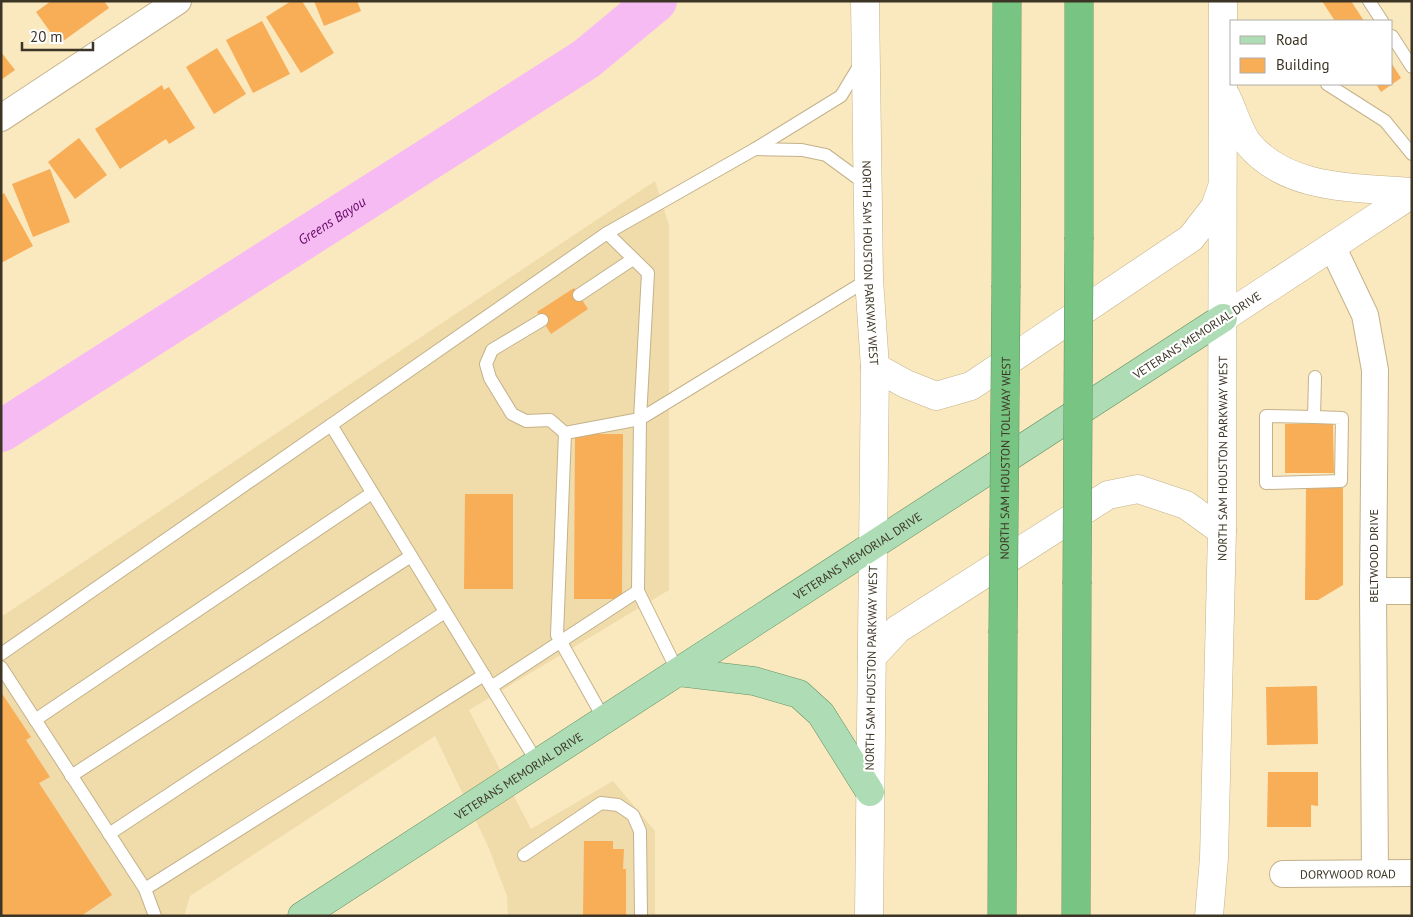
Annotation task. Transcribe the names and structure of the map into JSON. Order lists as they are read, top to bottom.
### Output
{
  "streets": {
    "highway": ["NORTH SAM HOUSTON TOLLWAY WEST"],
    "main road": ["NORTH SAM HOUSTON PARKWAY WEST", "VETERANS MEMORIAL DRIVE"],
    "street": ["BELTWOOD DRIVE", "DORYWOOD ROAD"]
  },
  "crossings": [
    ["NORTH SAM HOUSTON PARKWAY WEST", "VETERANS MEMORIAL DRIVE"],
    ["VETERANS MEMORIAL DRIVE", "BELTWOOD DRIVE"],
    ["BELTWOOD DRIVE", "DORYWOOD ROAD"]
  ],
  "water": ["Greens Bayou"],
  "legend": ["Road", "Building"],
  "scale_bar": "20 m"
}
